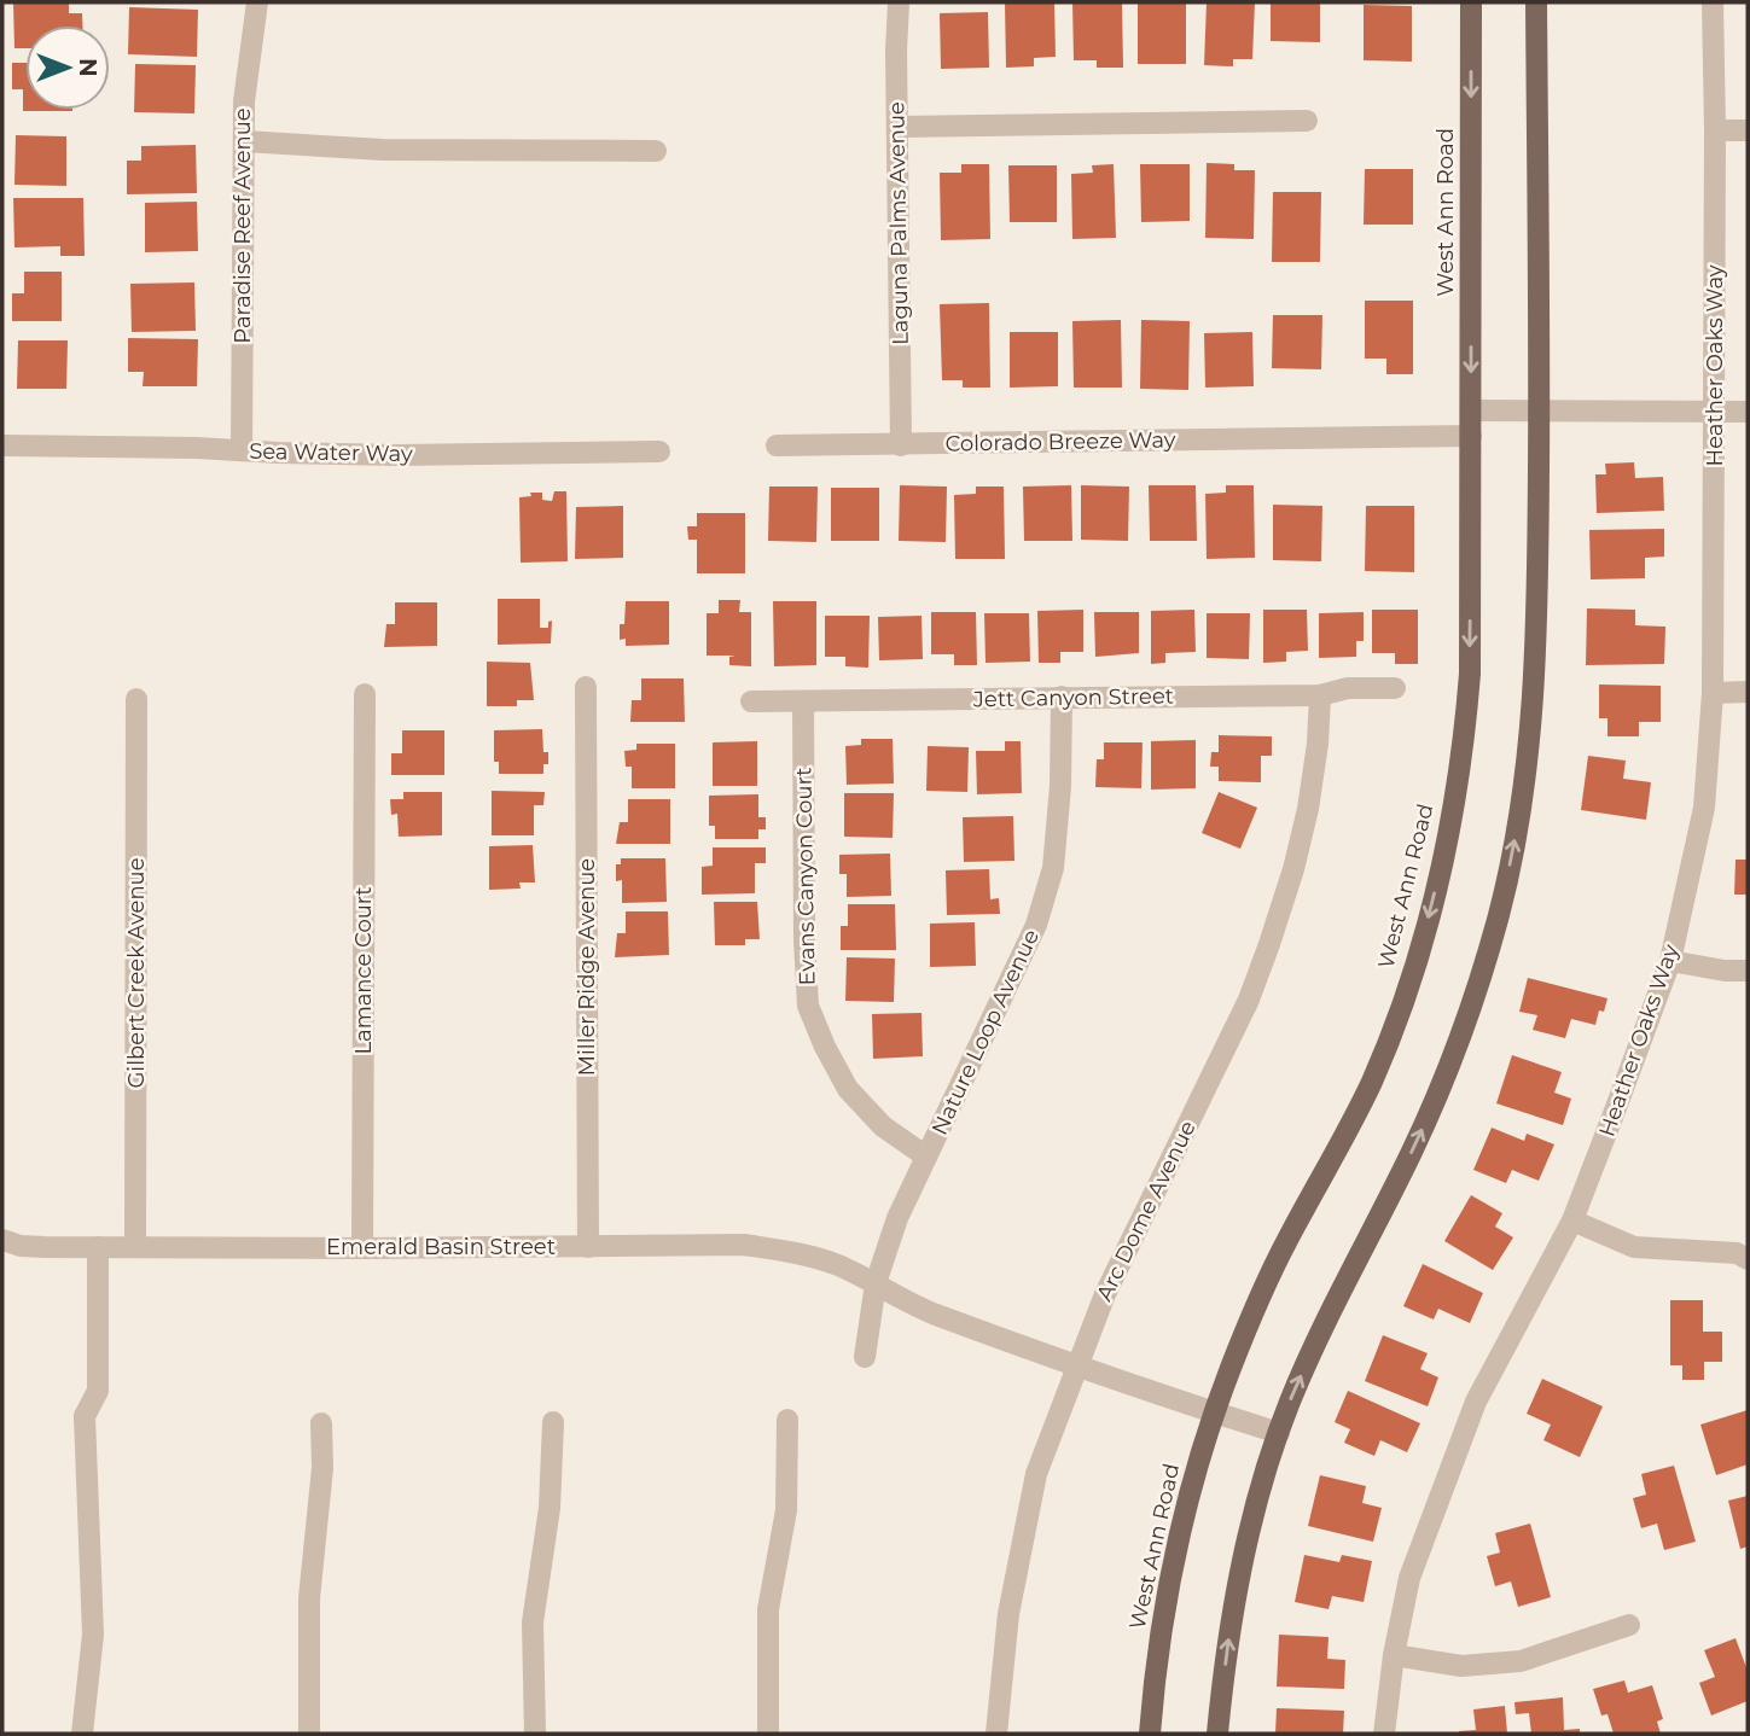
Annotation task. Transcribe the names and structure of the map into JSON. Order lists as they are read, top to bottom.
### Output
{
  "streets": {
    "main road": ["West Ann Road"],
    "street": [
      "Laguna Palms Avenue",
      "Paradise Reef Avenue",
      "Heather Oaks Way",
      "Colorado Breeze Way",
      "Sea Water Way",
      "Jett Canyon Street",
      "Evans Canyon Court",
      "Miller Ridge Avenue",
      "Lamance Court",
      "Gilbert Creek Avenue",
      "Nature Loop Avenue",
      "Arc Dome Avenue",
      "Emerald Basin Street"
    ]
  },
  "crossings": [
    ["West Ann Road", "Colorado Breeze Way"],
    ["West Ann Road", "Emerald Basin Street"],
    ["Laguna Palms Avenue", "Colorado Breeze Way"],
    ["Paradise Reef Avenue", "Sea Water Way"],
    ["Jett Canyon Street", "Evans Canyon Court"],
    ["Jett Canyon Street", "Nature Loop Avenue"],
    ["Jett Canyon Street", "Arc Dome Avenue"],
    ["Evans Canyon Court", "Nature Loop Avenue"],
    ["Miller Ridge Avenue", "Emerald Basin Street"],
    ["Lamance Court", "Emerald Basin Street"],
    ["Gilbert Creek Avenue", "Emerald Basin Street"],
    ["Nature Loop Avenue", "Emerald Basin Street"],
    ["Arc Dome Avenue", "Emerald Basin Street"]
  ],
  "north": "right"
}
